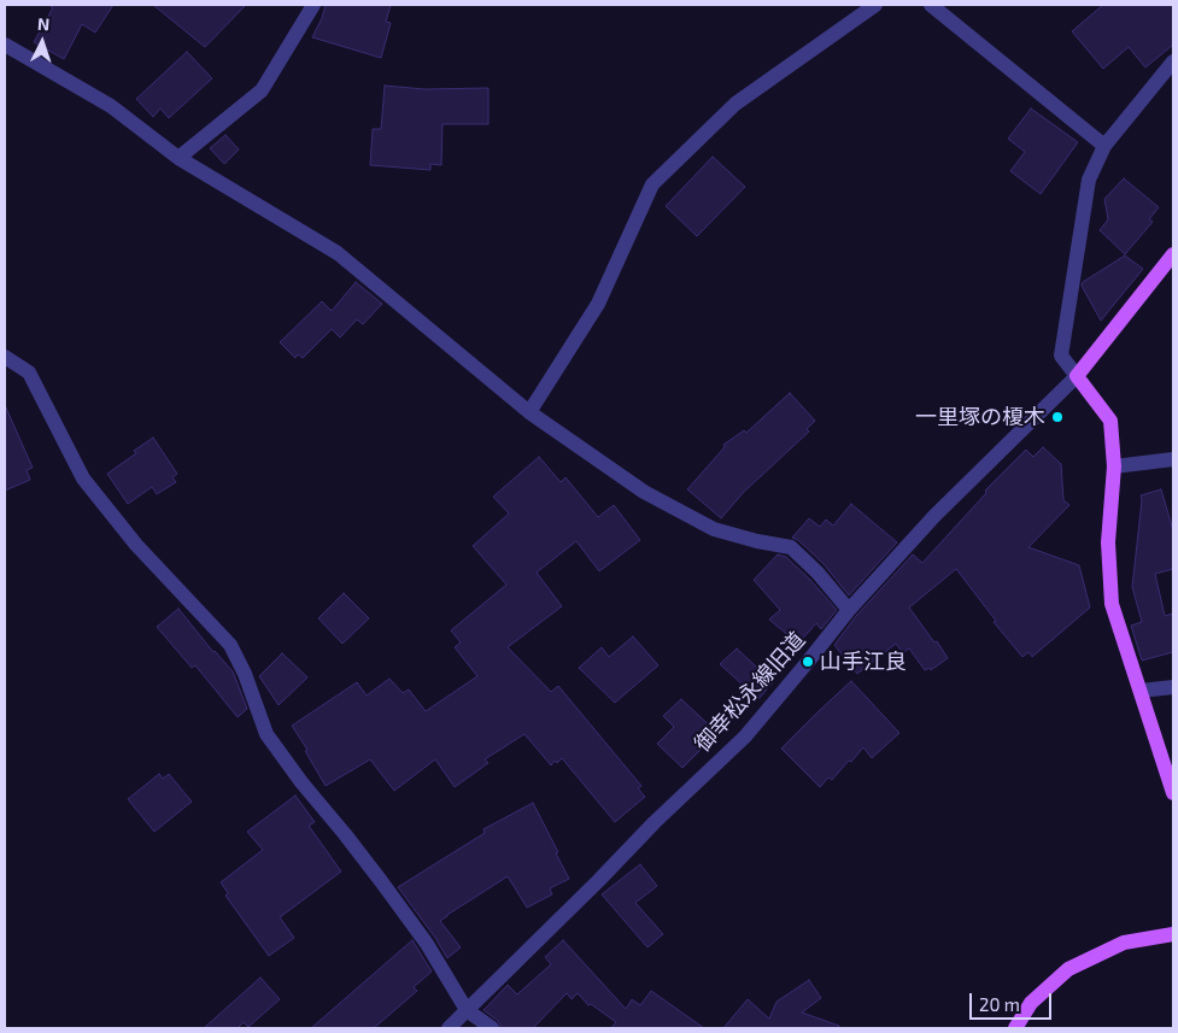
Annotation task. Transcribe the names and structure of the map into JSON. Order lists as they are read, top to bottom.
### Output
{
  "streets": {
    "street": ["御幸松永線旧道"]
  },
  "places": ["一里塚の榎木", "山手江良"],
  "scale_bar": "20 m",
  "north": "top"
}
